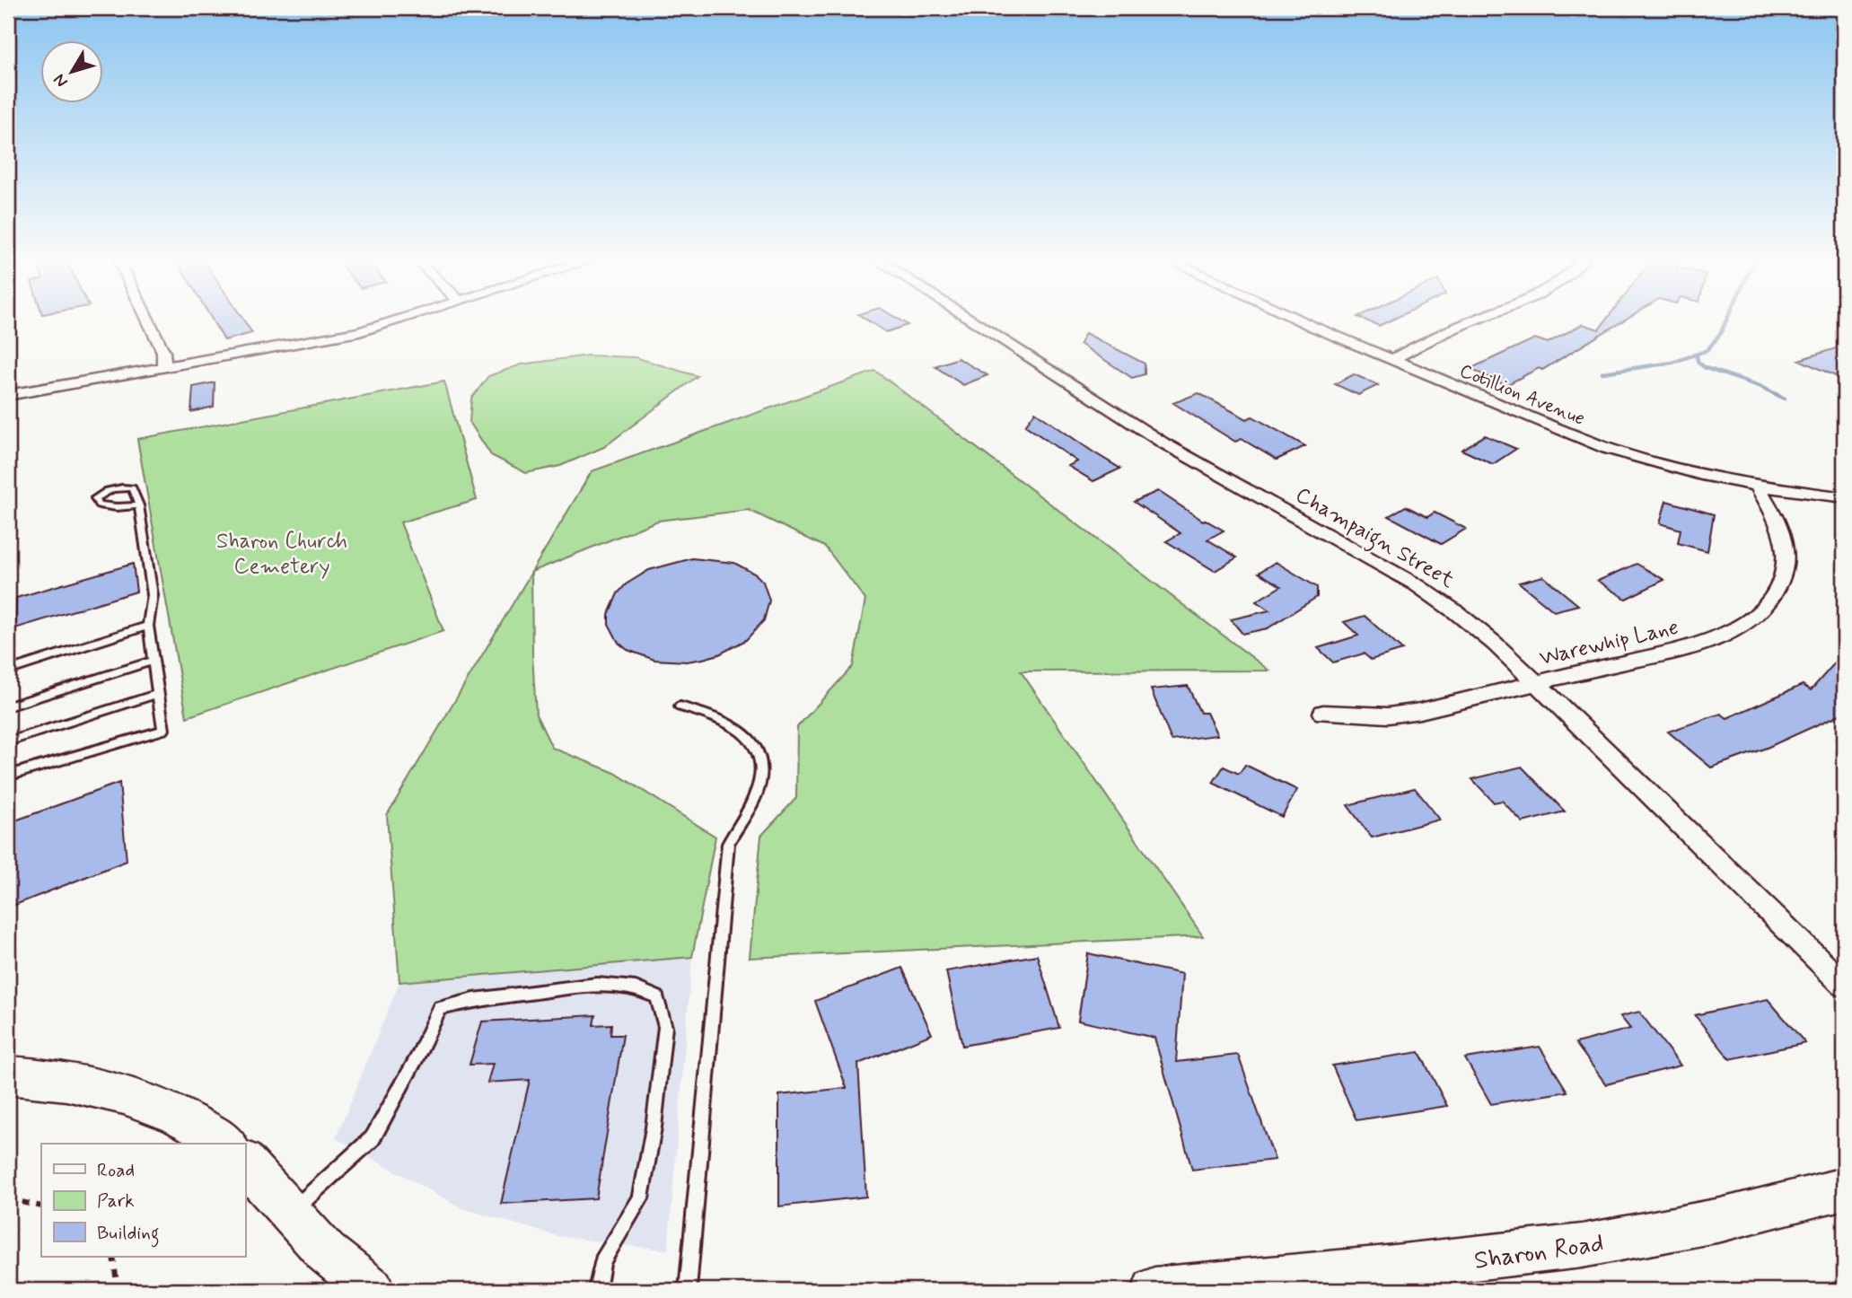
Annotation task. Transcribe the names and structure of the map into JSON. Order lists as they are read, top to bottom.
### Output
{
  "streets": {
    "main road": ["Sharon Road"],
    "street": ["Cotillion Avenue", "Champaign Street", "Warewhip Lane"]
  },
  "crossings": [
    ["Cotillion Avenue", "Warewhip Lane"],
    ["Champaign Street", "Warewhip Lane"]
  ],
  "parks": ["Sharon Church Cemetery"],
  "legend": ["Road", "Park", "Building"],
  "north": "bottom left"
}
